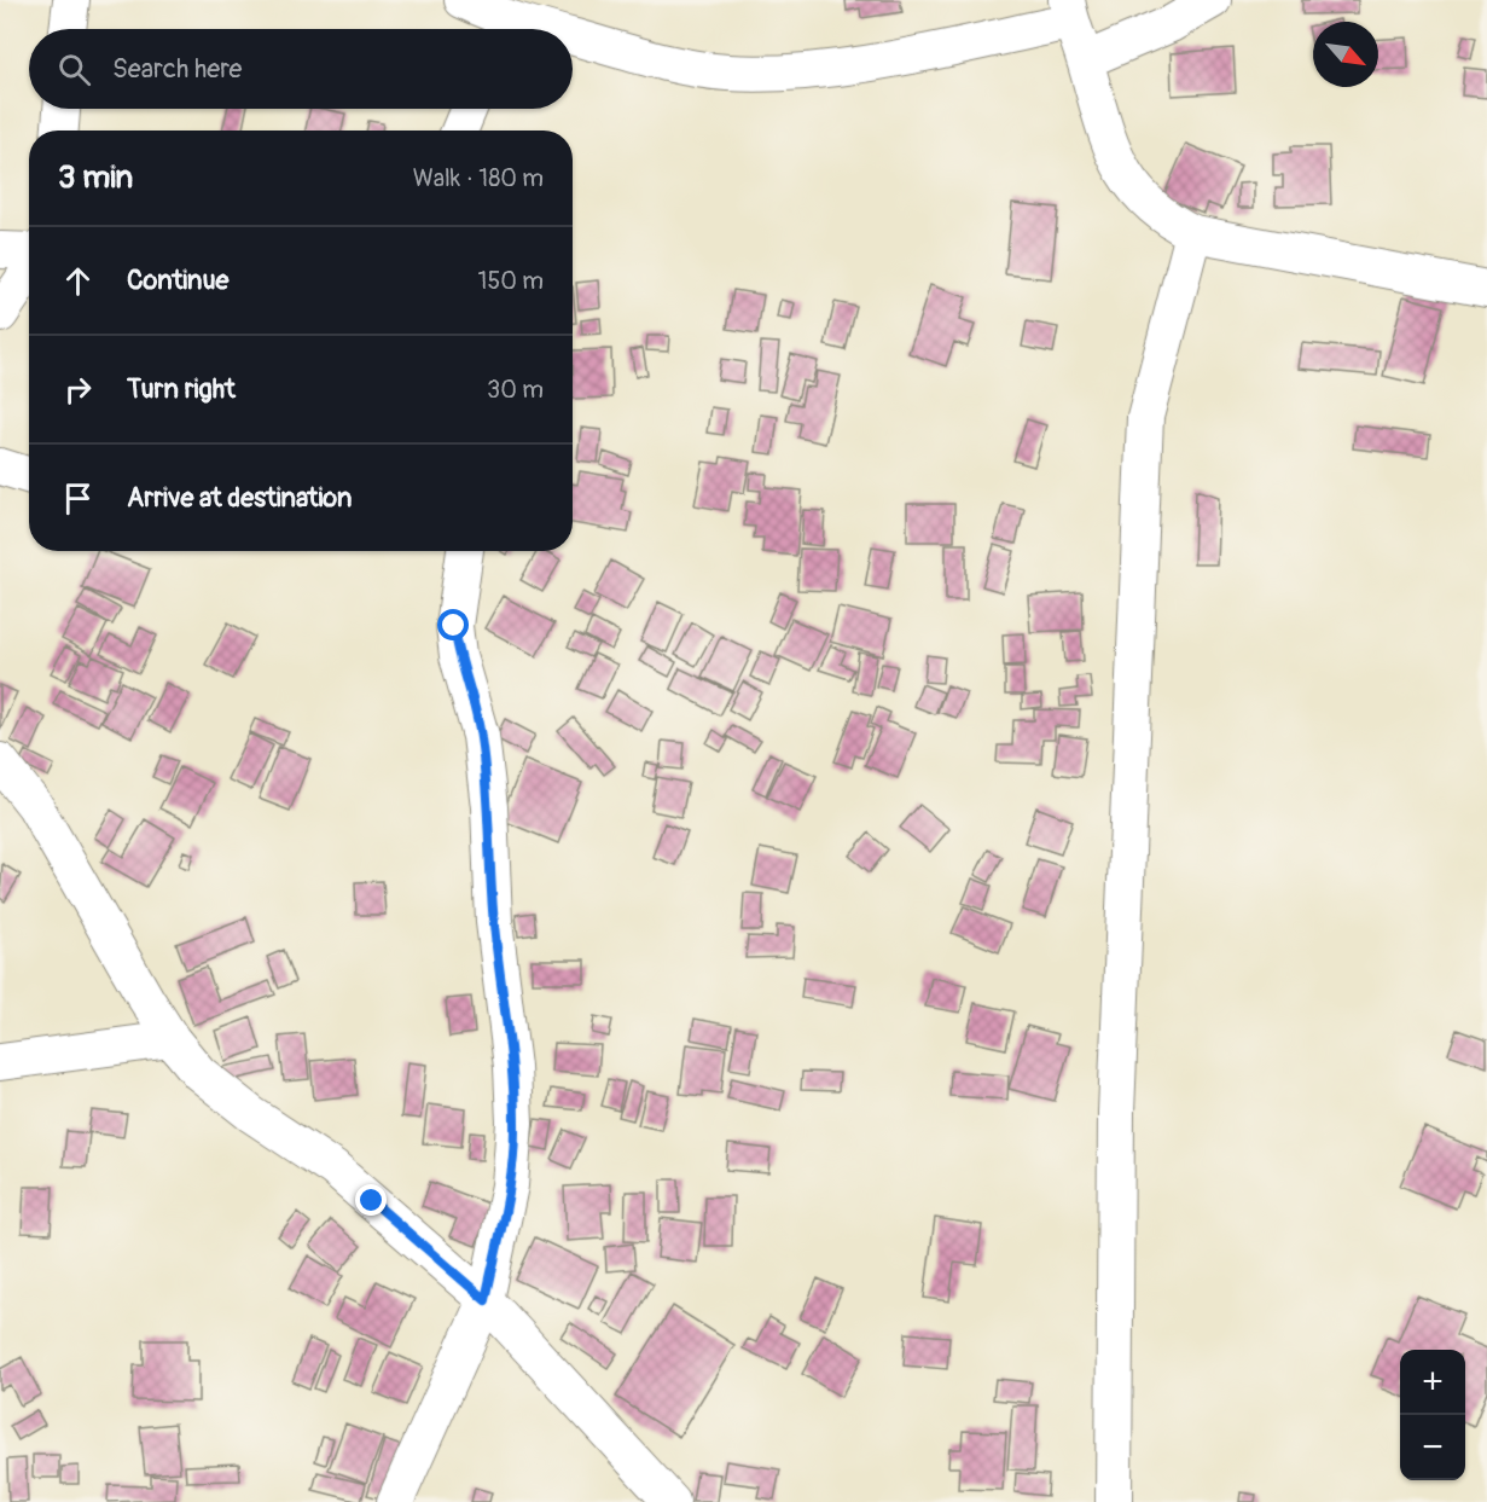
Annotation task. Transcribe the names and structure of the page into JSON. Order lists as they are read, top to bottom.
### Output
{
  "north": "bottom right",
  "page": {
    "search": "Search here",
    "heading": ["3 min", "Walk · 180 m"],
    "list": [
      ["Continue", "150 m"],
      ["Turn right", "30 m"],
      "Arrive at destination"
    ],
    "map_buttons": ["+", "−"]
  }
}
